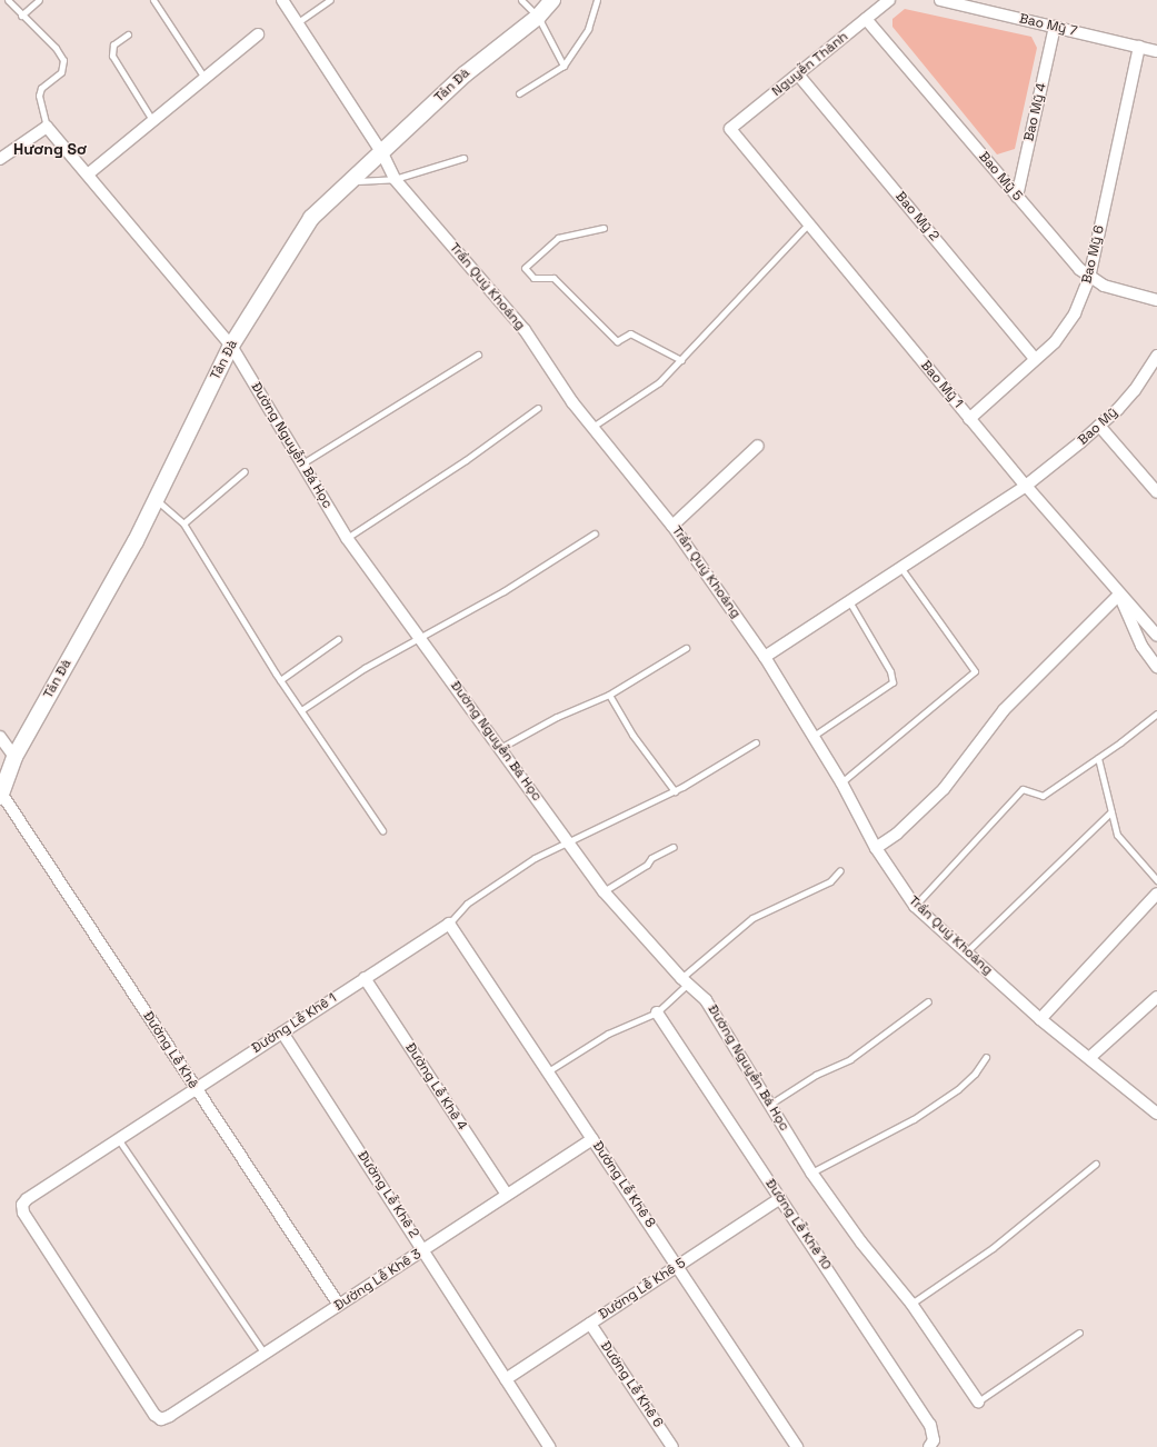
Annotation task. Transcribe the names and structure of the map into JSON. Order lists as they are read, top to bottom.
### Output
{
  "streets": {
    "main road": ["Tản Đà"],
    "street": [
      "Bao Mỹ 7",
      "Nguyễn Thành",
      "Bao Mỹ 4",
      "Bao Mỹ 5",
      "Bao Mỹ 2",
      "Bao Mỹ 6",
      "Trần Quý Khoáng",
      "Bao Mỹ 1",
      "Bao Mỹ",
      "Đường Nguyễn Bá Học",
      "Đường Lễ Khê 1",
      "Đường Lễ Khê",
      "Đường Lễ Khê 4",
      "Đường Lễ Khê 8",
      "Đường Lễ Khê 2",
      "Đường Lễ Khê 10",
      "Đường Lễ Khê 3",
      "Đường Lễ Khê 5",
      "Đường Lễ Khê 6"
    ]
  },
  "crossings": [
    ["Bao Mỹ 7", "Bao Mỹ 4"],
    ["Bao Mỹ 7", "Bao Mỹ 6"],
    ["Nguyễn Thành", "Bao Mỹ 5"],
    ["Nguyễn Thành", "Bao Mỹ 2"],
    ["Nguyễn Thành", "Bao Mỹ 1"],
    ["Tản Đà", "Trần Quý Khoáng"],
    ["Tản Đà", "Đường Nguyễn Bá Học"],
    ["Tản Đà", "Đường Lễ Khê"],
    ["Bao Mỹ 4", "Bao Mỹ 5"],
    ["Bao Mỹ 5", "Bao Mỹ 6"],
    ["Bao Mỹ 2", "Bao Mỹ 6"],
    ["Bao Mỹ 6", "Bao Mỹ 1"],
    ["Trần Quý Khoáng", "Bao Mỹ"],
    ["Bao Mỹ 1", "Bao Mỹ"],
    ["Đường Nguyễn Bá Học", "Đường Lễ Khê 1"],
    ["Đường Lễ Khê 1", "Đường Lễ Khê"],
    ["Đường Lễ Khê 1", "Đường Lễ Khê 4"],
    ["Đường Lễ Khê 1", "Đường Lễ Khê 8"],
    ["Đường Lễ Khê 1", "Đường Lễ Khê 2"],
    ["Đường Lễ Khê 1", "Đường Lễ Khê 3"],
    ["Đường Lễ Khê", "Đường Lễ Khê 3"],
    ["Đường Lễ Khê 4", "Đường Lễ Khê 3"],
    ["Đường Lễ Khê 8", "Đường Lễ Khê 3"],
    ["Đường Lễ Khê 8", "Đường Lễ Khê 5"],
    ["Đường Lễ Khê 2", "Đường Lễ Khê 3"],
    ["Đường Lễ Khê 2", "Đường Lễ Khê 5"],
    ["Đường Lễ Khê 10", "Đường Lễ Khê 5"],
    ["Đường Lễ Khê 5", "Đường Lễ Khê 6"]
  ],
  "districts": ["Hương Sơ"]
}
